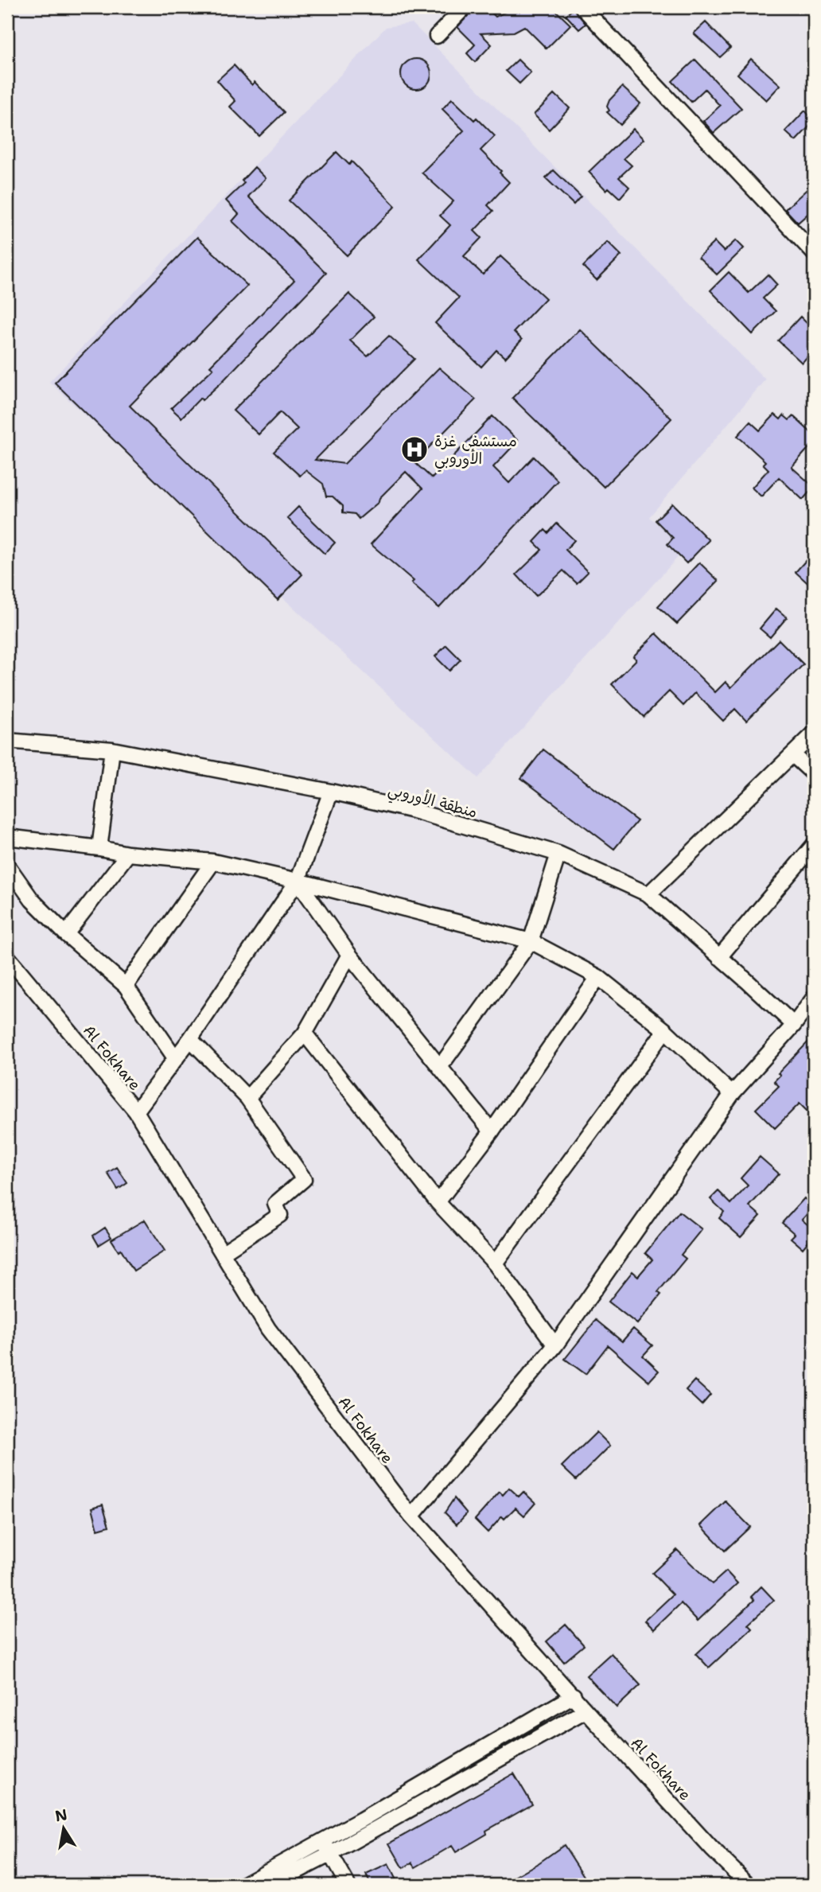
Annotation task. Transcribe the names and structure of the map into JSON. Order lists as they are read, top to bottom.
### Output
{
  "streets": {
    "street": ["منطقة الأوروبي", "Al Fokhare"]
  },
  "places": {
    "hospital": ["مستشفى غزة الأوروبي"]
  },
  "north": "top"
}
